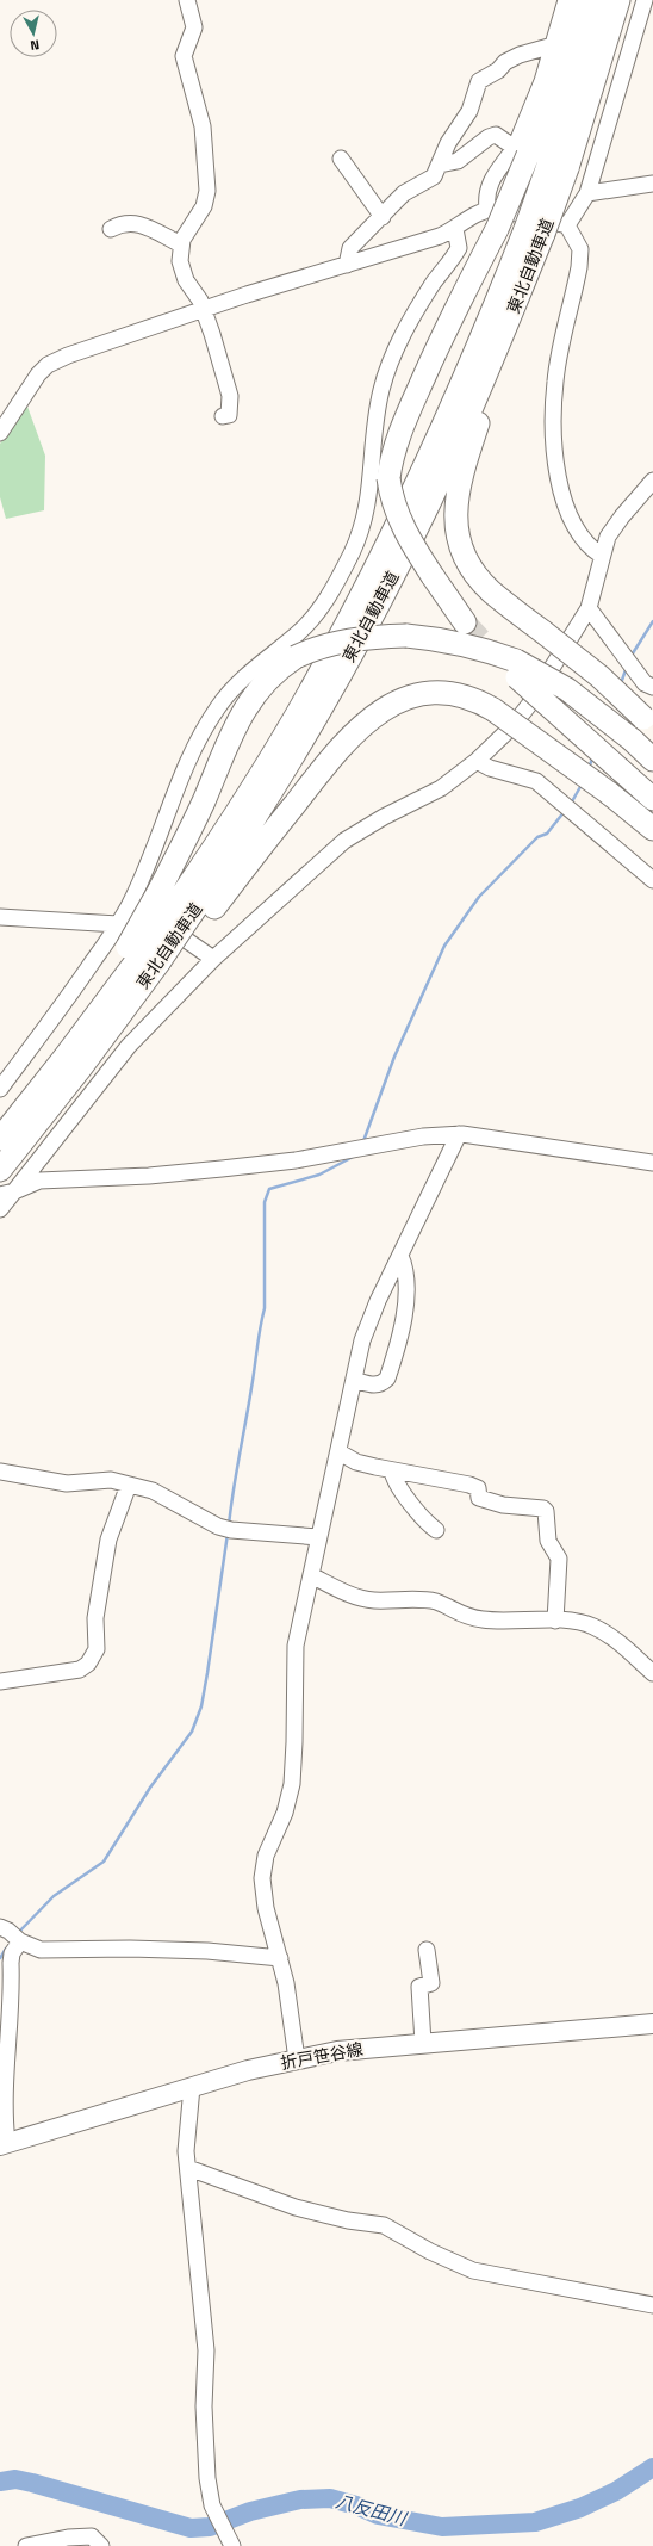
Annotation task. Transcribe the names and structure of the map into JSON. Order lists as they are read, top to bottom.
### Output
{
  "streets": {
    "highway": ["東北自動車道"],
    "main road": ["折戸笹谷線"]
  },
  "water": ["八反田川"],
  "north": "bottom"
}
